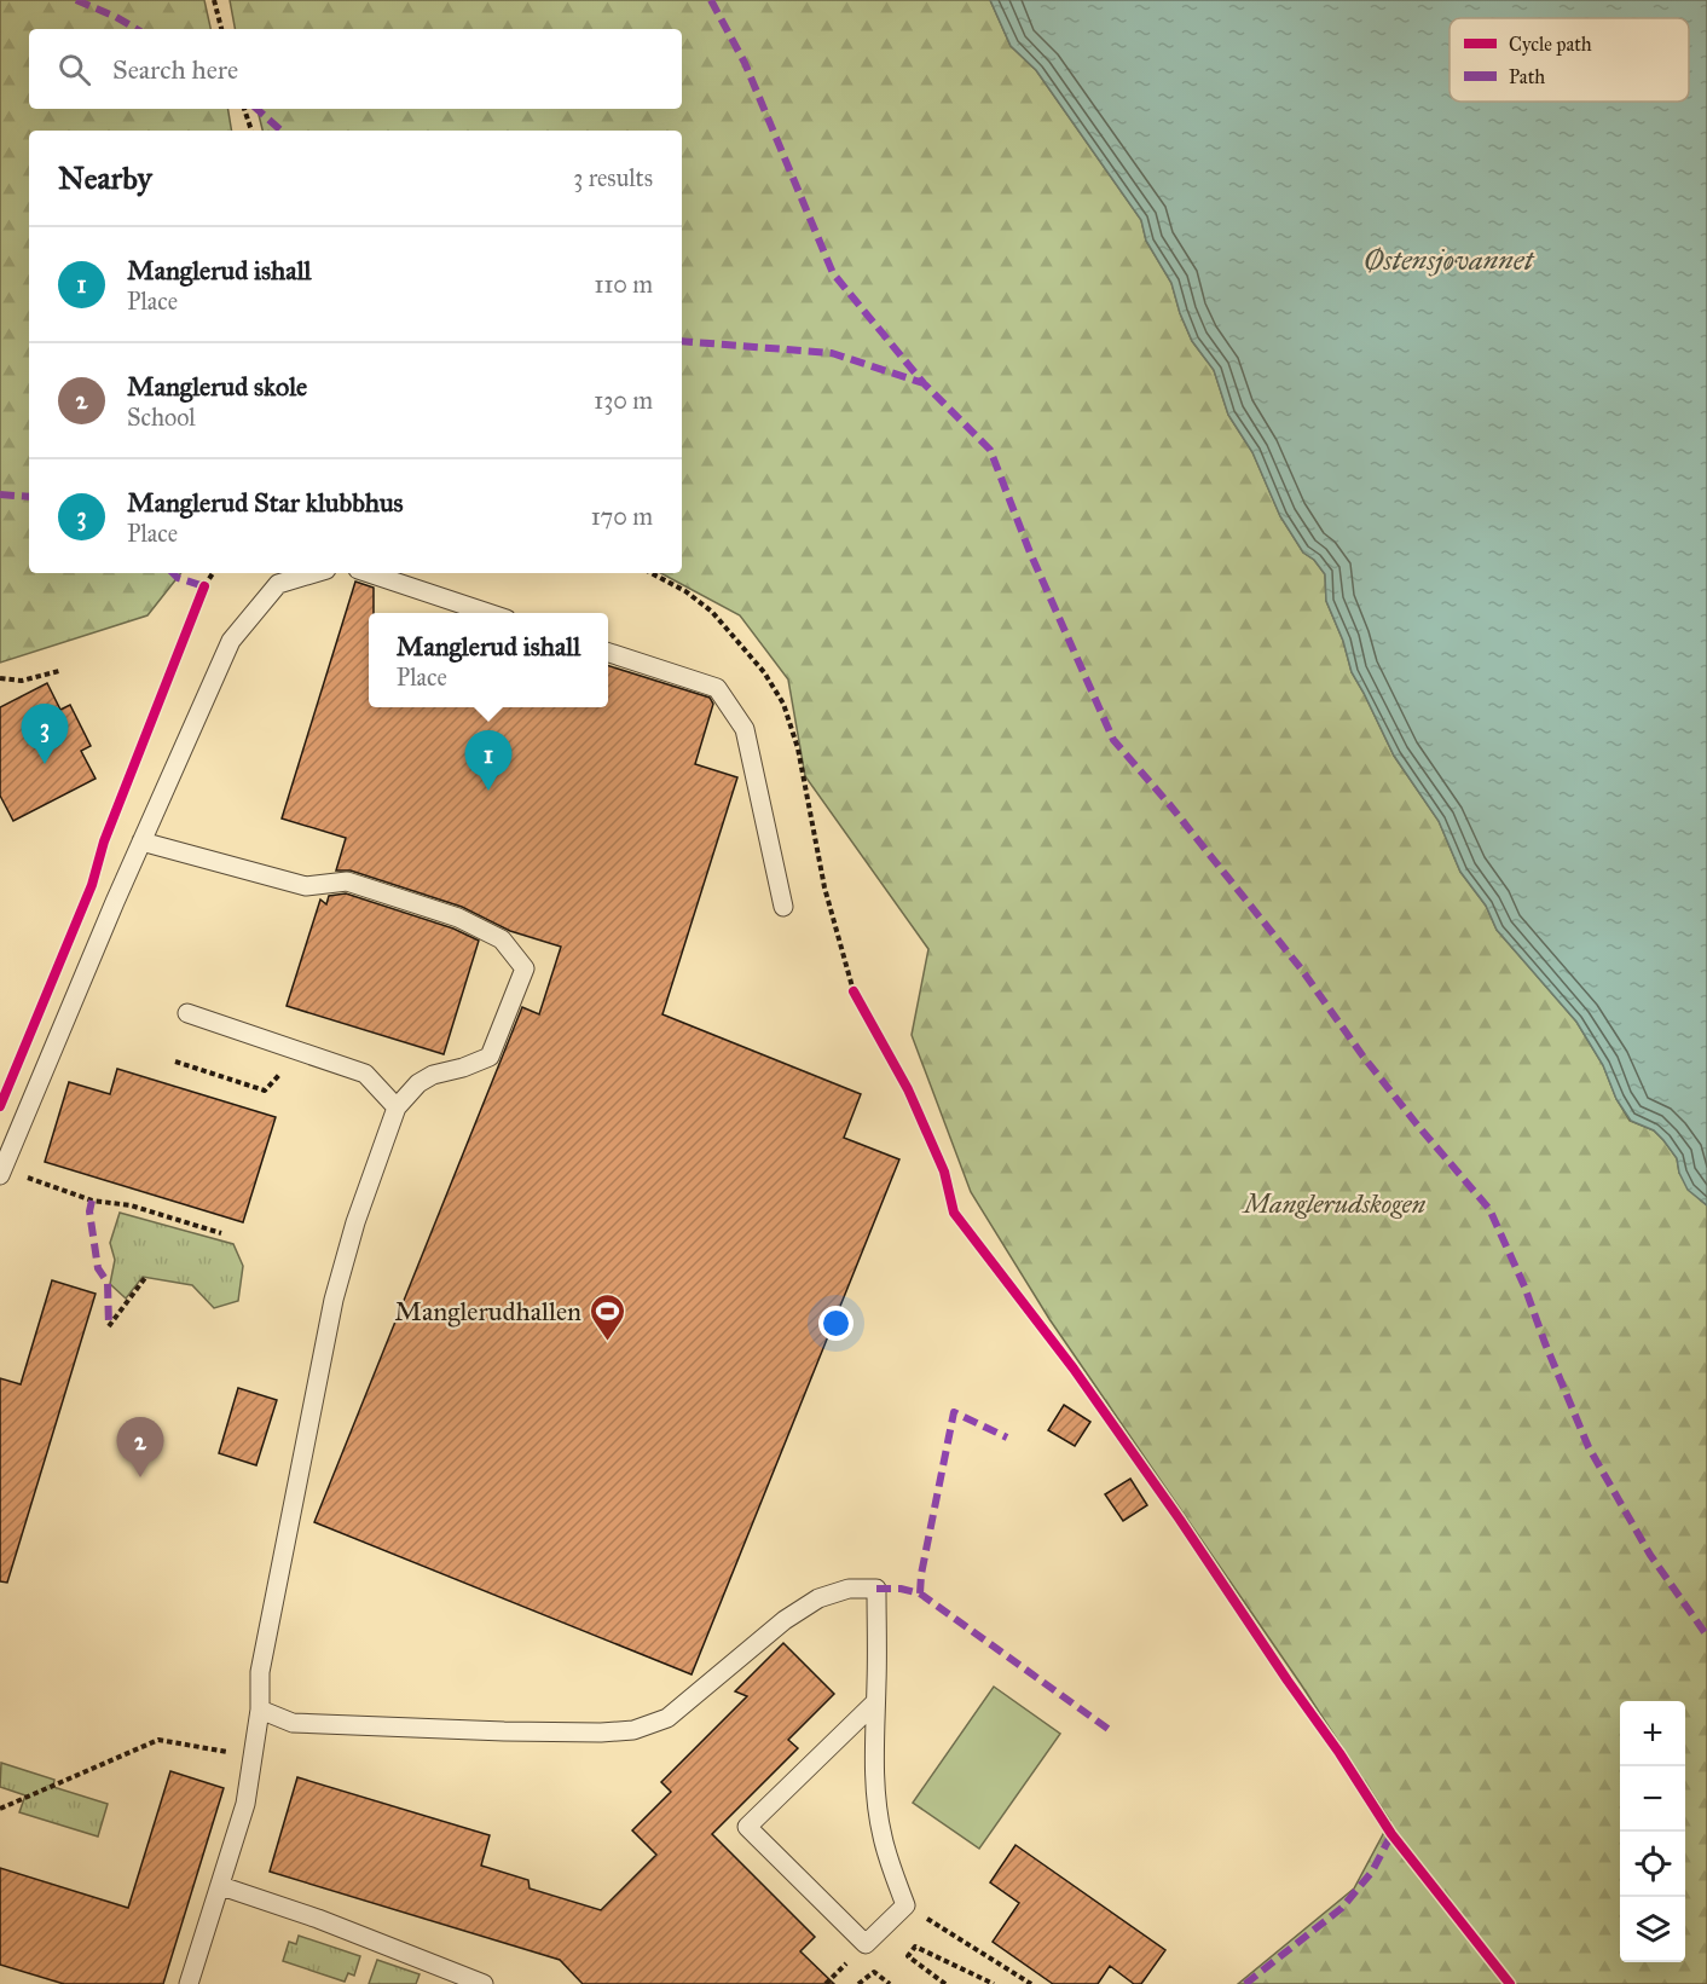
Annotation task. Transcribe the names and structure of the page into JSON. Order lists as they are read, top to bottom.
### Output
{
  "water": ["Østensjøvannet"],
  "parks": ["Manglerudskogen"],
  "places": {
    "sports": ["Manglerudhallen"]
  },
  "legend": ["Cycle path", "Path"],
  "page": {
    "search": "Search here",
    "heading": ["Nearby", "3 results"],
    "list": [
      {
        "mark": "1",
        "name": "Manglerud ishall",
        "note": "Place",
        "value": "110 m"
      },
      {
        "mark": "2",
        "name": "Manglerud skole",
        "note": "School",
        "value": "130 m"
      },
      {
        "mark": "3",
        "name": "Manglerud Star klubbhus",
        "note": "Place",
        "value": "170 m"
      }
    ],
    "popup": ["Manglerud ishall", "Place"],
    "pins": ["3", "1", "2"],
    "map_buttons": ["+", "−"]
  }
}
